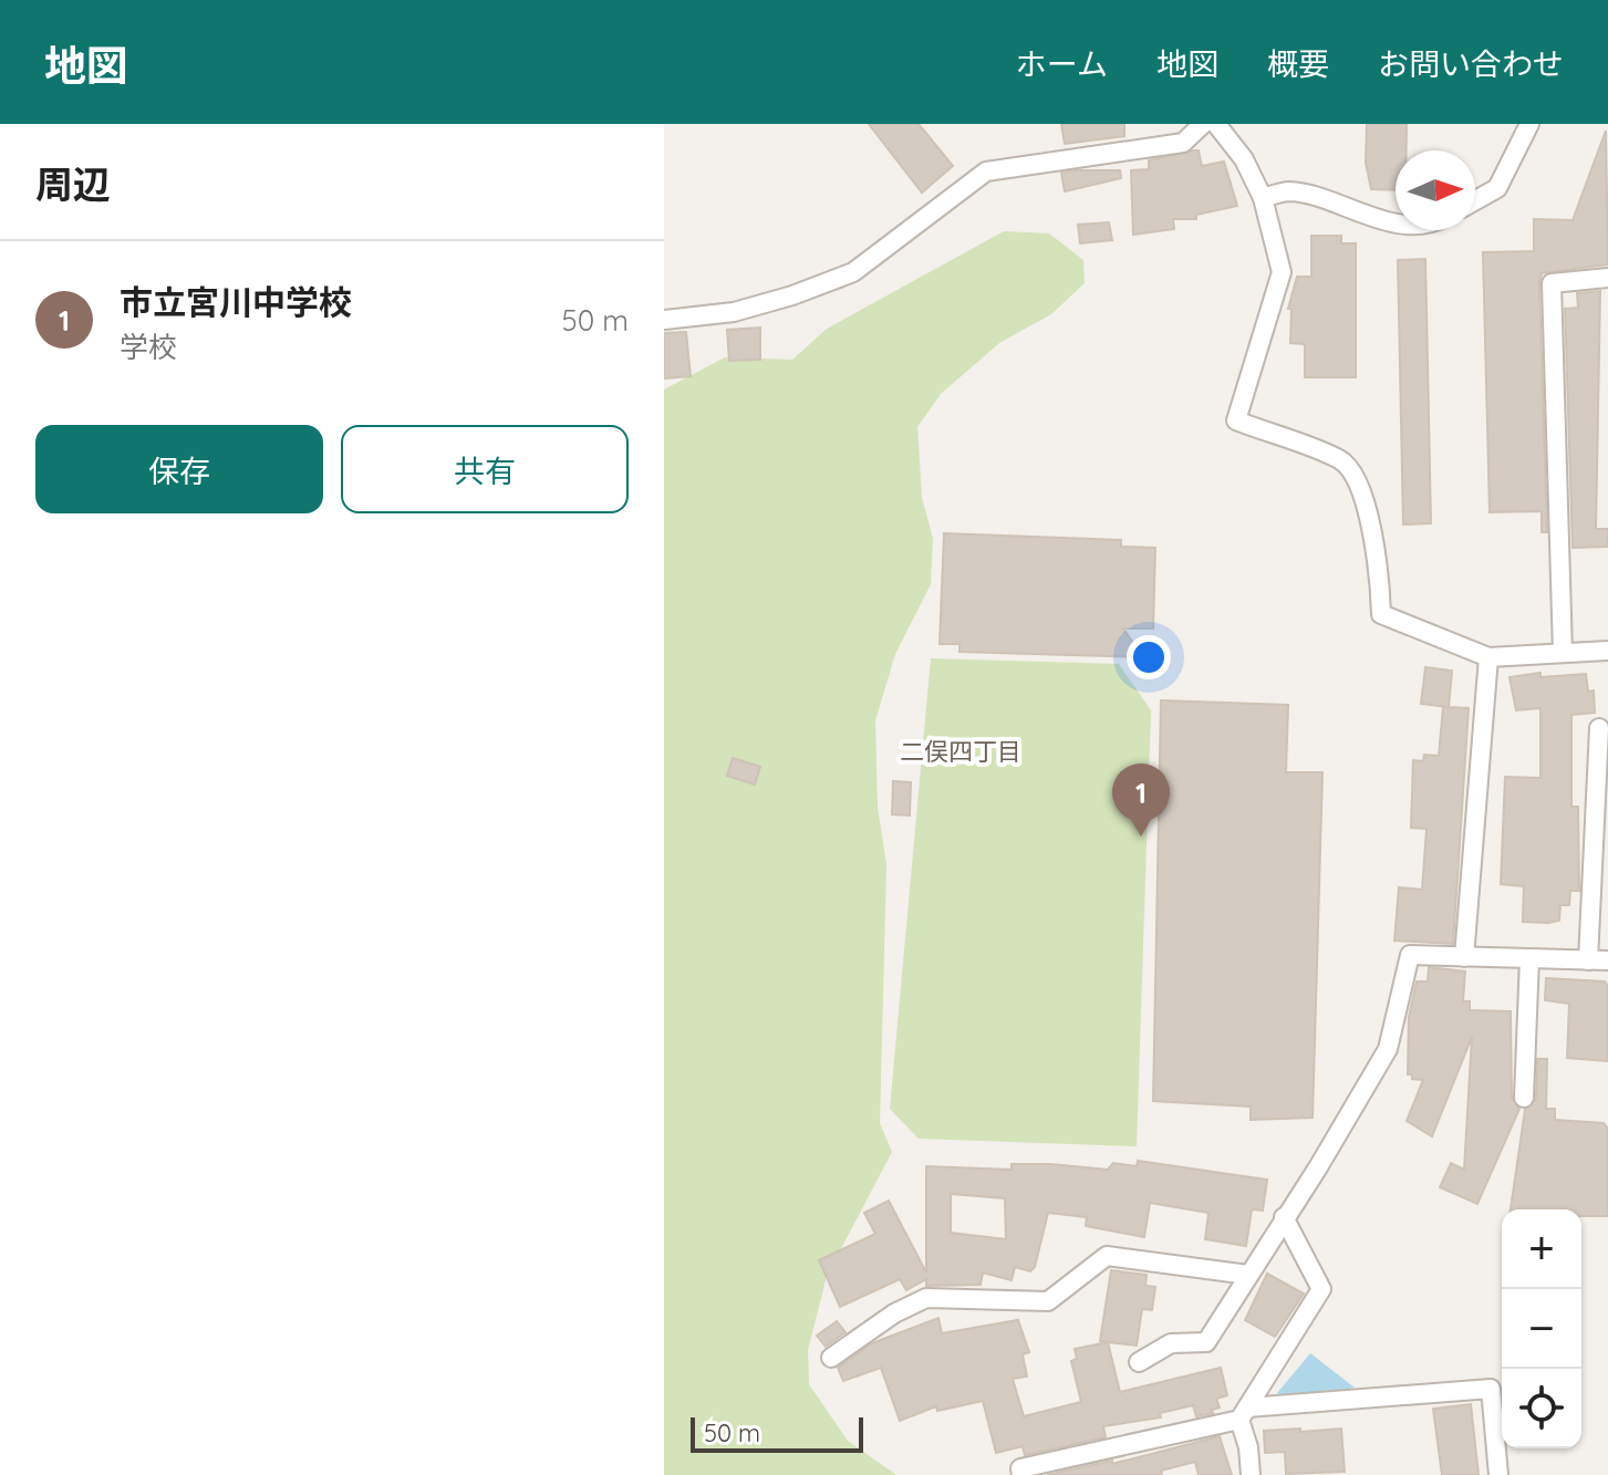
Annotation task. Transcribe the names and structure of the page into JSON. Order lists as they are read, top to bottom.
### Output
{
  "districts": ["二俣四丁目"],
  "scale_bar": "50 m",
  "north": "right",
  "page": {
    "header": "地図",
    "nav": [
      "ホーム",
      "地図",
      "概要",
      "お問い合わせ"
    ],
    "heading": "周辺",
    "list": [
      {
        "mark": "1",
        "name": "市立宮川中学校",
        "note": "学校",
        "value": "50 m"
      }
    ],
    "buttons": ["保存", "共有"],
    "pins": "1",
    "map_buttons": ["+", "−"],
    "scale": "50 m"
  }
}
